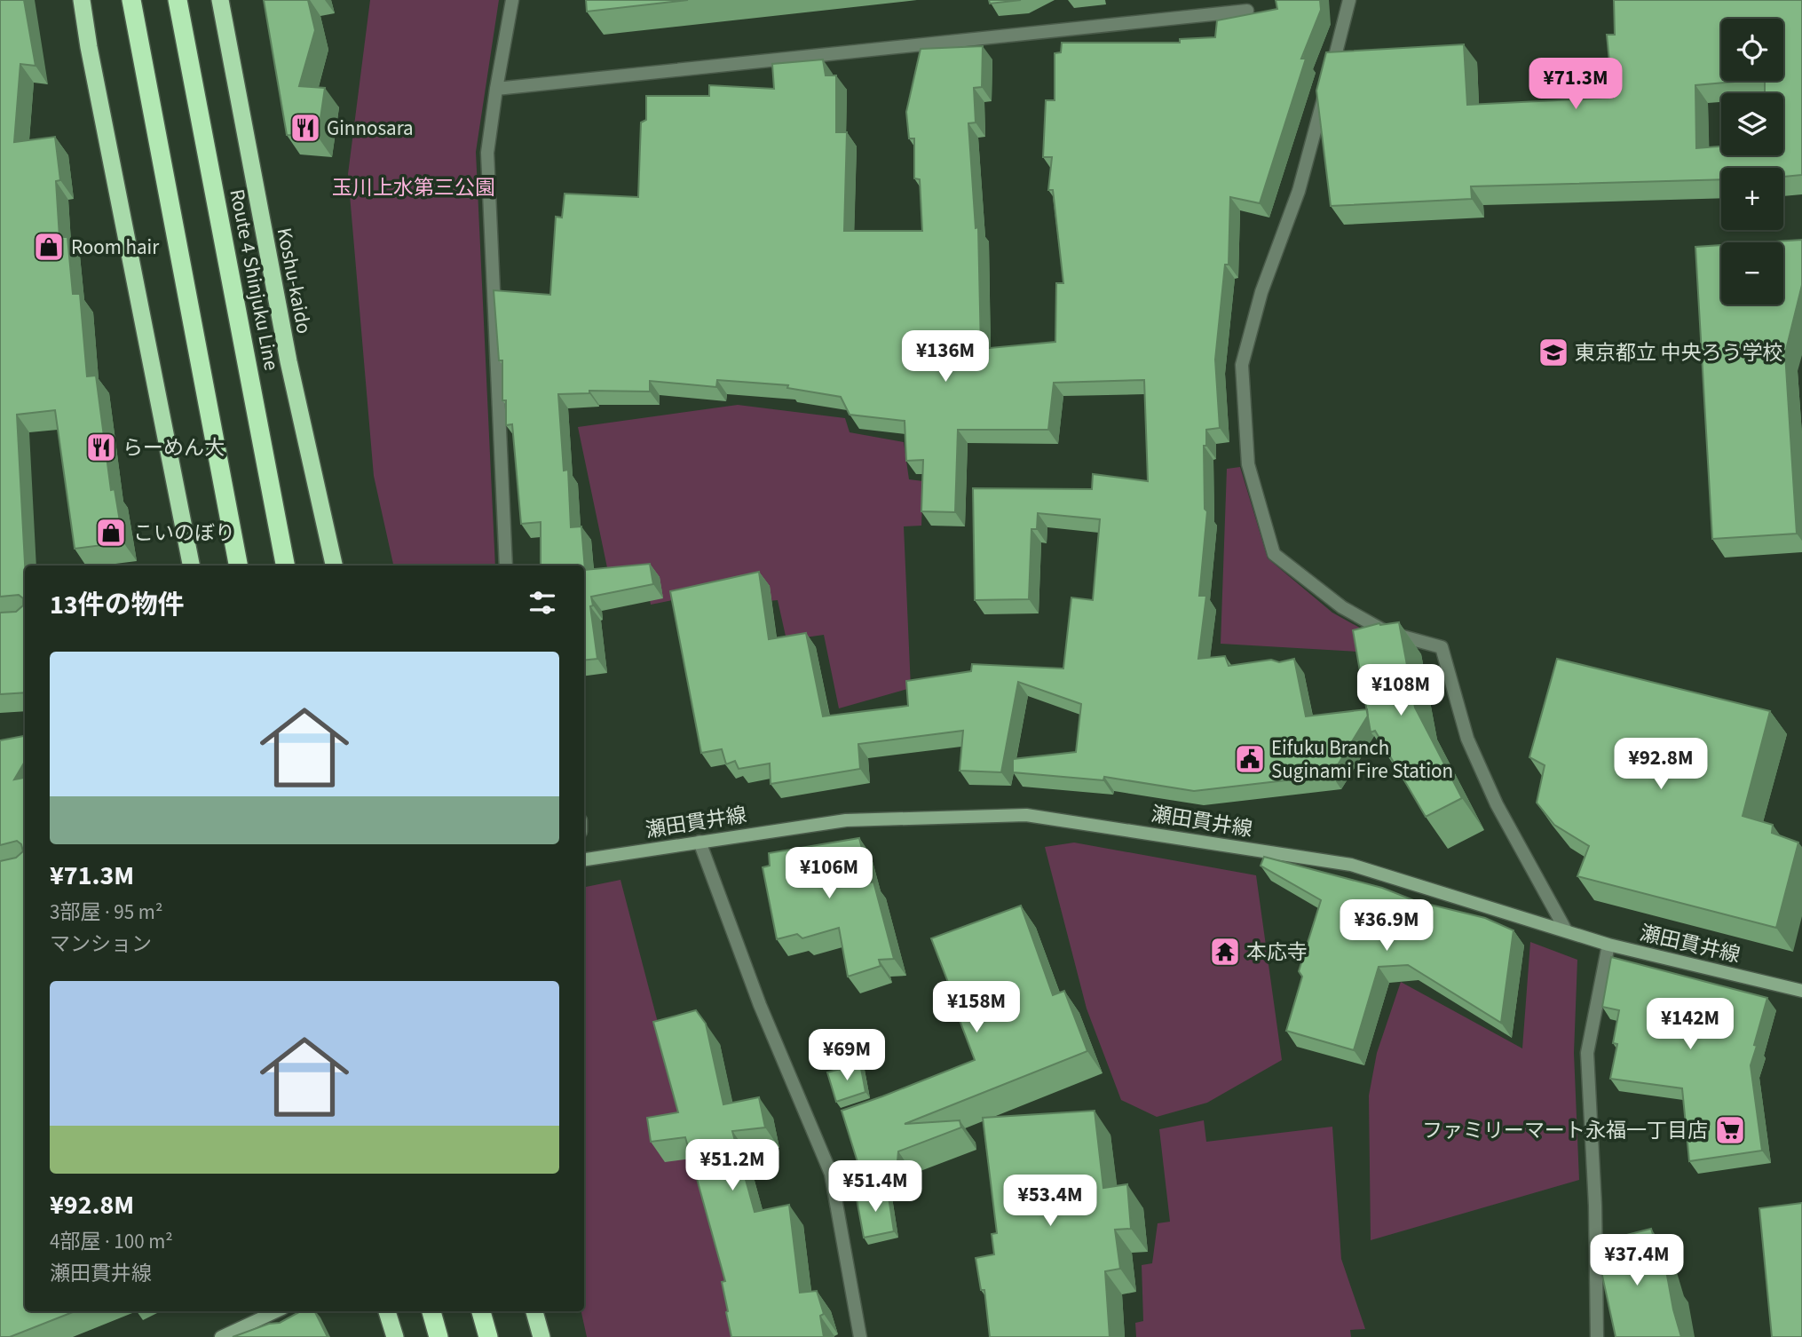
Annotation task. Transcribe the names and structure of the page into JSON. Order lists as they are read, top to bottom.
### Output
{
  "streets": {
    "highway": ["Route 4 Shinjuku Line", "Koshu-kaido"],
    "main road": ["瀬田貫井線"]
  },
  "parks": ["玉川上水第三公園"],
  "places": {
    "restaurant": ["Ginnosara", "らーめん大"],
    "shop": ["Room hair", "こいのぼり"],
    "school or university": ["東京都立 中央ろう学校"],
    "public building": ["Eifuku Branch Suginami Fire Station"],
    "temple": ["本応寺"],
    "supermarket": ["ファミリーマート永福一丁目店"]
  },
  "page": {
    "map_buttons": ["+", "−"],
    "price": [
      "¥71.3M",
      "¥136M",
      "¥108M",
      "¥92.8M",
      "¥106M",
      "¥36.9M",
      "¥158M",
      "¥142M",
      "¥69M",
      "¥51.2M",
      "¥51.4M",
      "¥53.4M",
      "¥37.4M"
    ],
    "heading": "13件の物件",
    "list": [
      {
        "name": "¥71.3M",
        "note": "3部屋 · 95 m² · マンション"
      },
      {
        "name": "¥92.8M",
        "note": "4部屋 · 100 m² · 瀬田貫井線"
      }
    ]
  }
}
